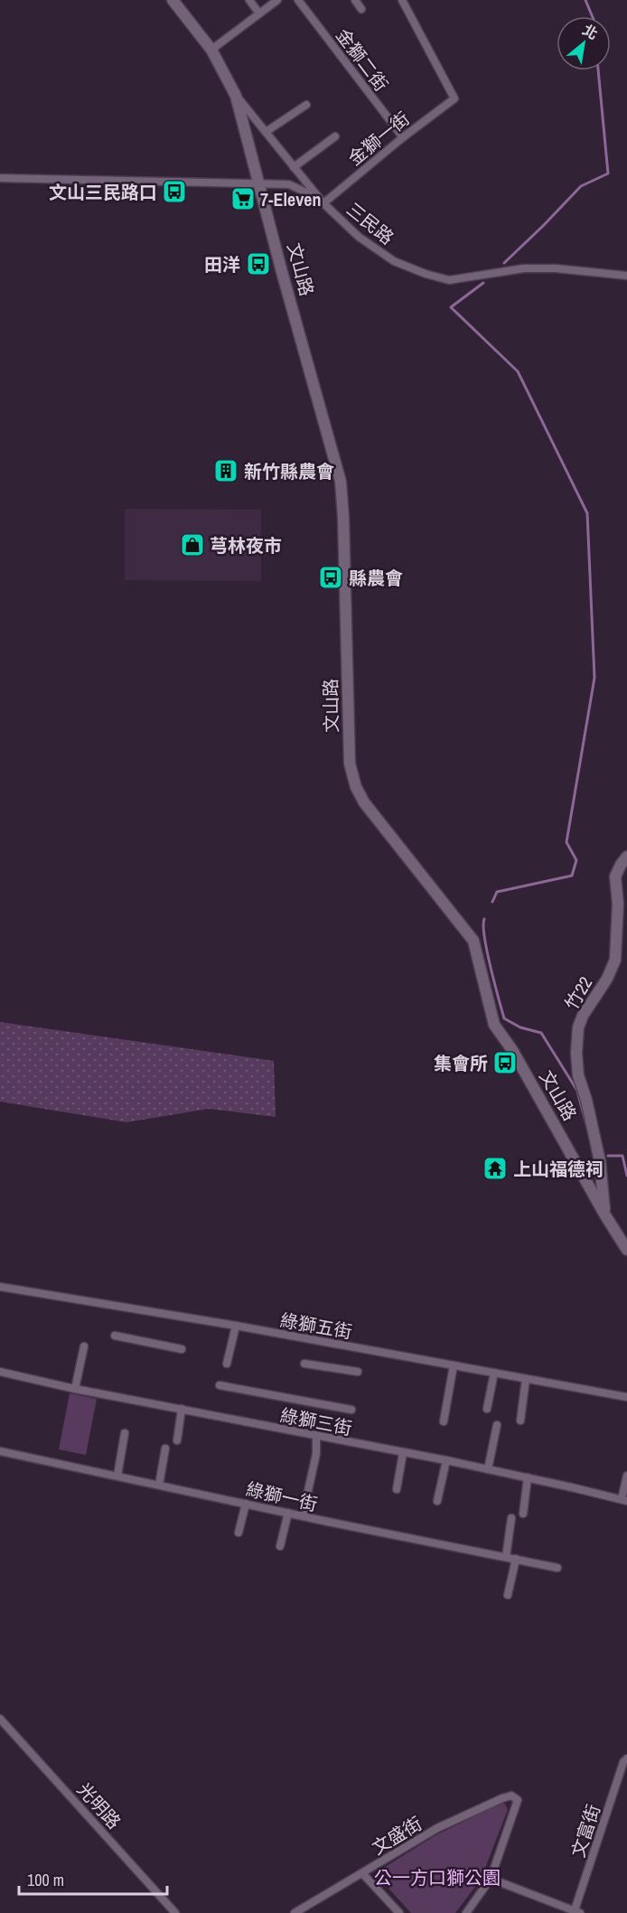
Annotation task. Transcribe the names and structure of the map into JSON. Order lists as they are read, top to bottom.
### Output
{
  "streets": {
    "main road": ["文山路", "竹22"],
    "street": [
      "金獅二街",
      "金獅一街",
      "三民路",
      "綠獅五街",
      "綠獅三街",
      "綠獅一街",
      "光明路",
      "文富街",
      "文盛街"
    ]
  },
  "crossings": [
    ["金獅二街", "金獅一街"],
    ["金獅一街", "三民路"],
    ["金獅一街", "文山路"],
    ["三民路", "文山路"],
    ["文山路", "竹22"]
  ],
  "parks": ["公一方口獅公園"],
  "places": {
    "bus stop": [
      "文山三民路口",
      "田洋",
      "縣農會",
      "集會所"
    ],
    "supermarket": ["7-Eleven"],
    "building": ["新竹縣農會"],
    "shop": ["芎林夜市"],
    "temple": ["上山福德祠"]
  },
  "scale_bar": "100 m",
  "north": "top right"
}
